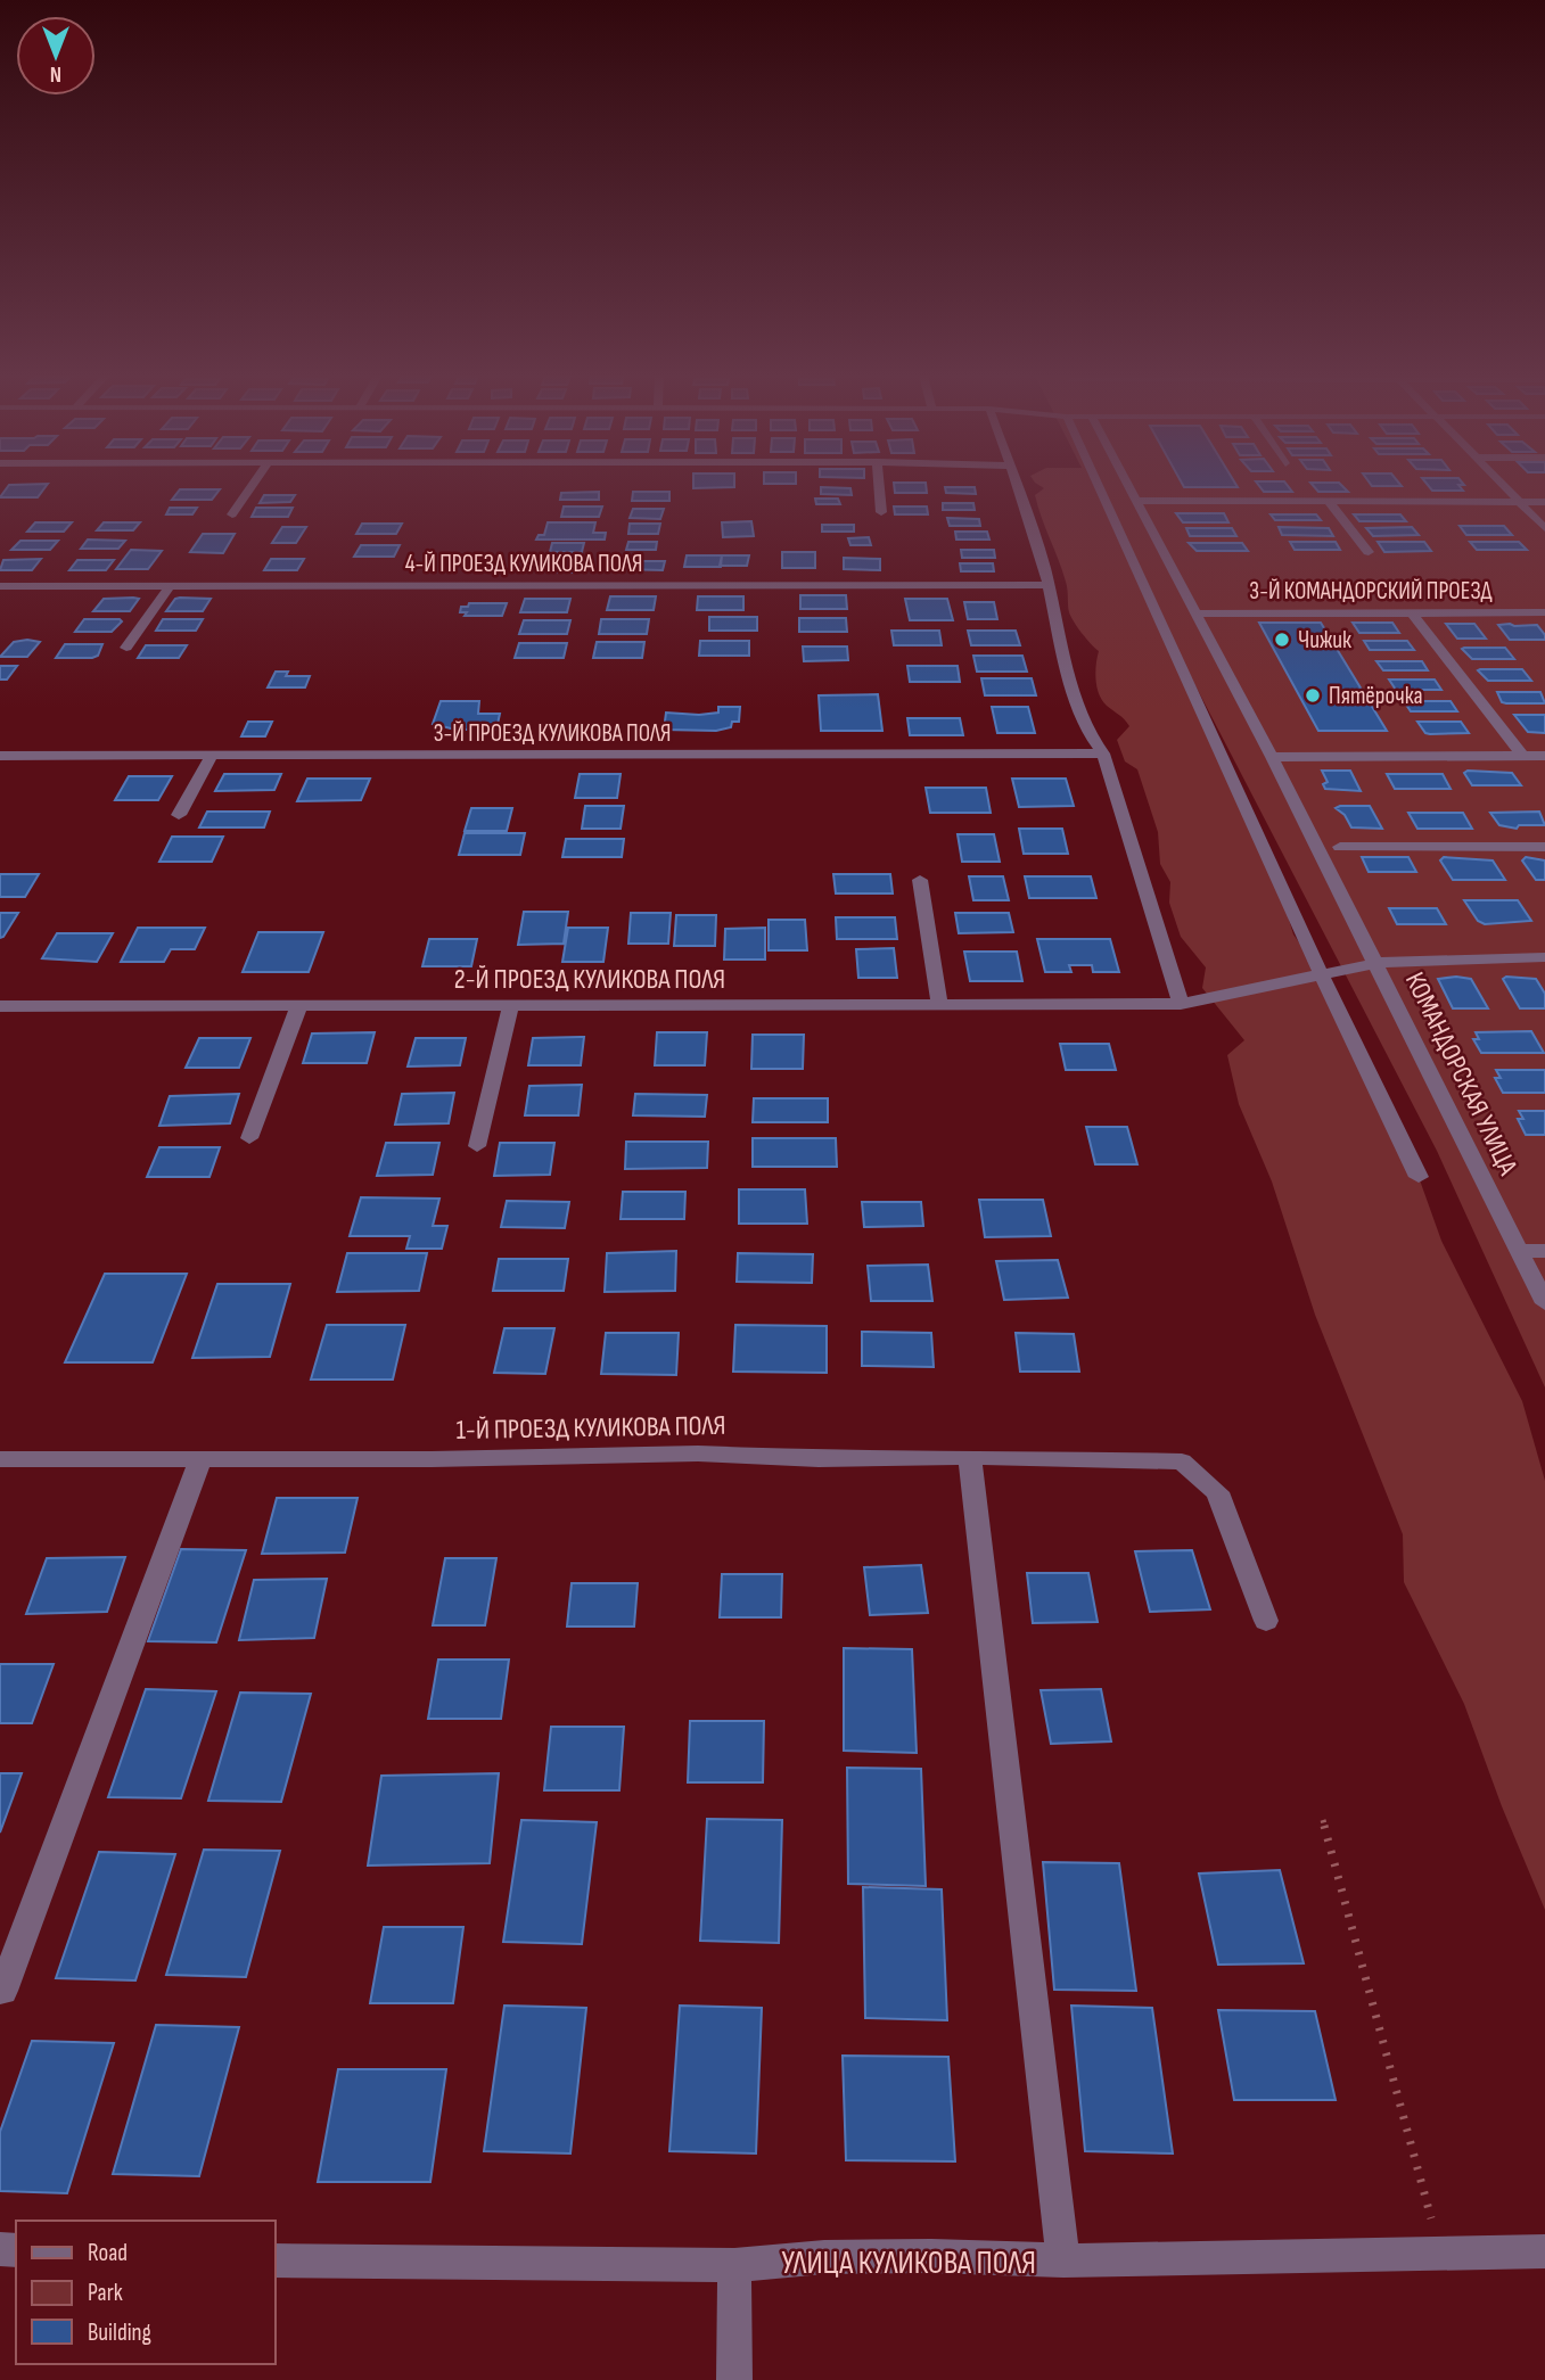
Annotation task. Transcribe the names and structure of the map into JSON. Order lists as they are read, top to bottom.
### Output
{
  "streets": {
    "street": [
      "4-Й ПРОЕЗД КУЛИКОВА ПОЛЯ",
      "3-Й КОМАНДОРСКИЙ ПРОЕЗД",
      "3-Й ПРОЕЗД КУЛИКОВА ПОЛЯ",
      "2-Й ПРОЕЗД КУЛИКОВА ПОЛЯ",
      "КОМАНДОРСКАЯ УЛИЦА",
      "1-Й ПРОЕЗД КУЛИКОВА ПОЛЯ",
      "УЛИЦА КУЛИКОВА ПОЛЯ"
    ]
  },
  "crossings": [
    ["3-Й КОМАНДОРСКИЙ ПРОЕЗД", "КОМАНДОРСКАЯ УЛИЦА"],
    ["2-Й ПРОЕЗД КУЛИКОВА ПОЛЯ", "КОМАНДОРСКАЯ УЛИЦА"]
  ],
  "places": ["Чижик", "Пятёрочка"],
  "legend": ["Road", "Park", "Building"],
  "north": "bottom"
}
